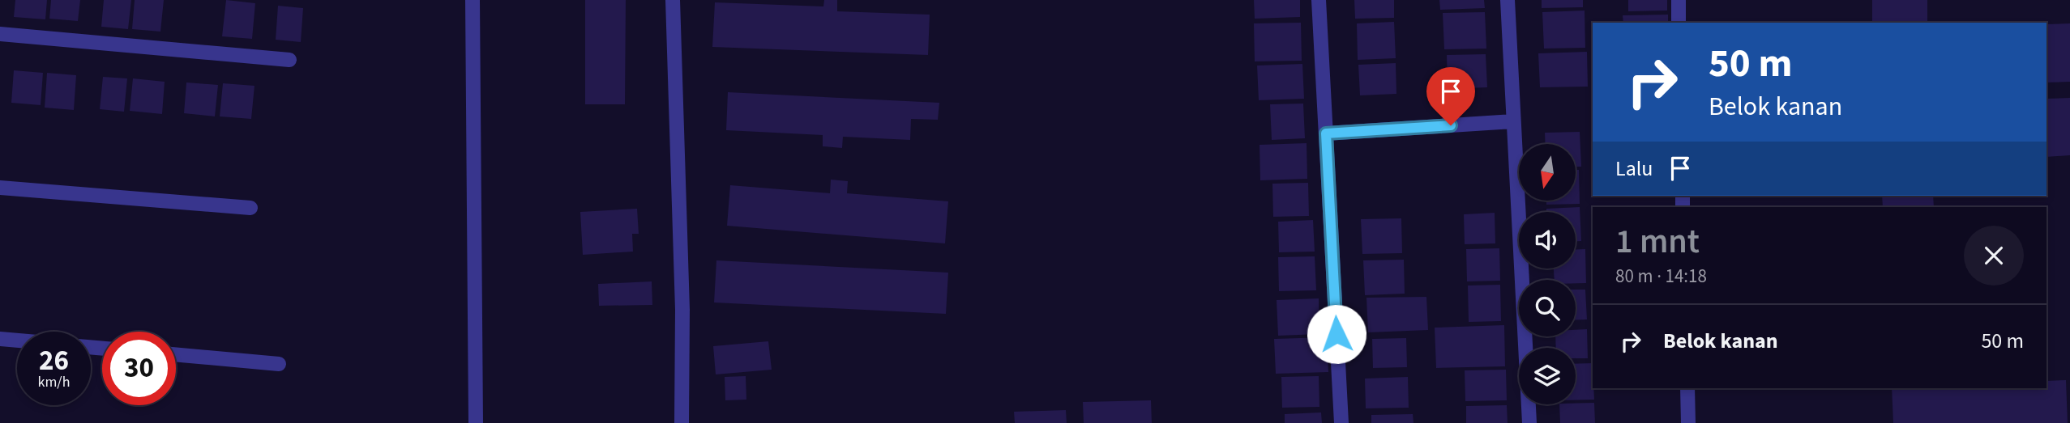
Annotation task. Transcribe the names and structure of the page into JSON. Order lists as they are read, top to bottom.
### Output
{
  "north": "bottom",
  "page": {
    "turn": ["50 m", "Belok kanan"],
    "then": "Lalu",
    "heading": ["1 mnt", "80 m · 14:18"],
    "list": [
      {
        "name": "Belok kanan",
        "value": "50 m"
      }
    ],
    "speed": "26 km/h",
    "limit": "30"
  }
}
